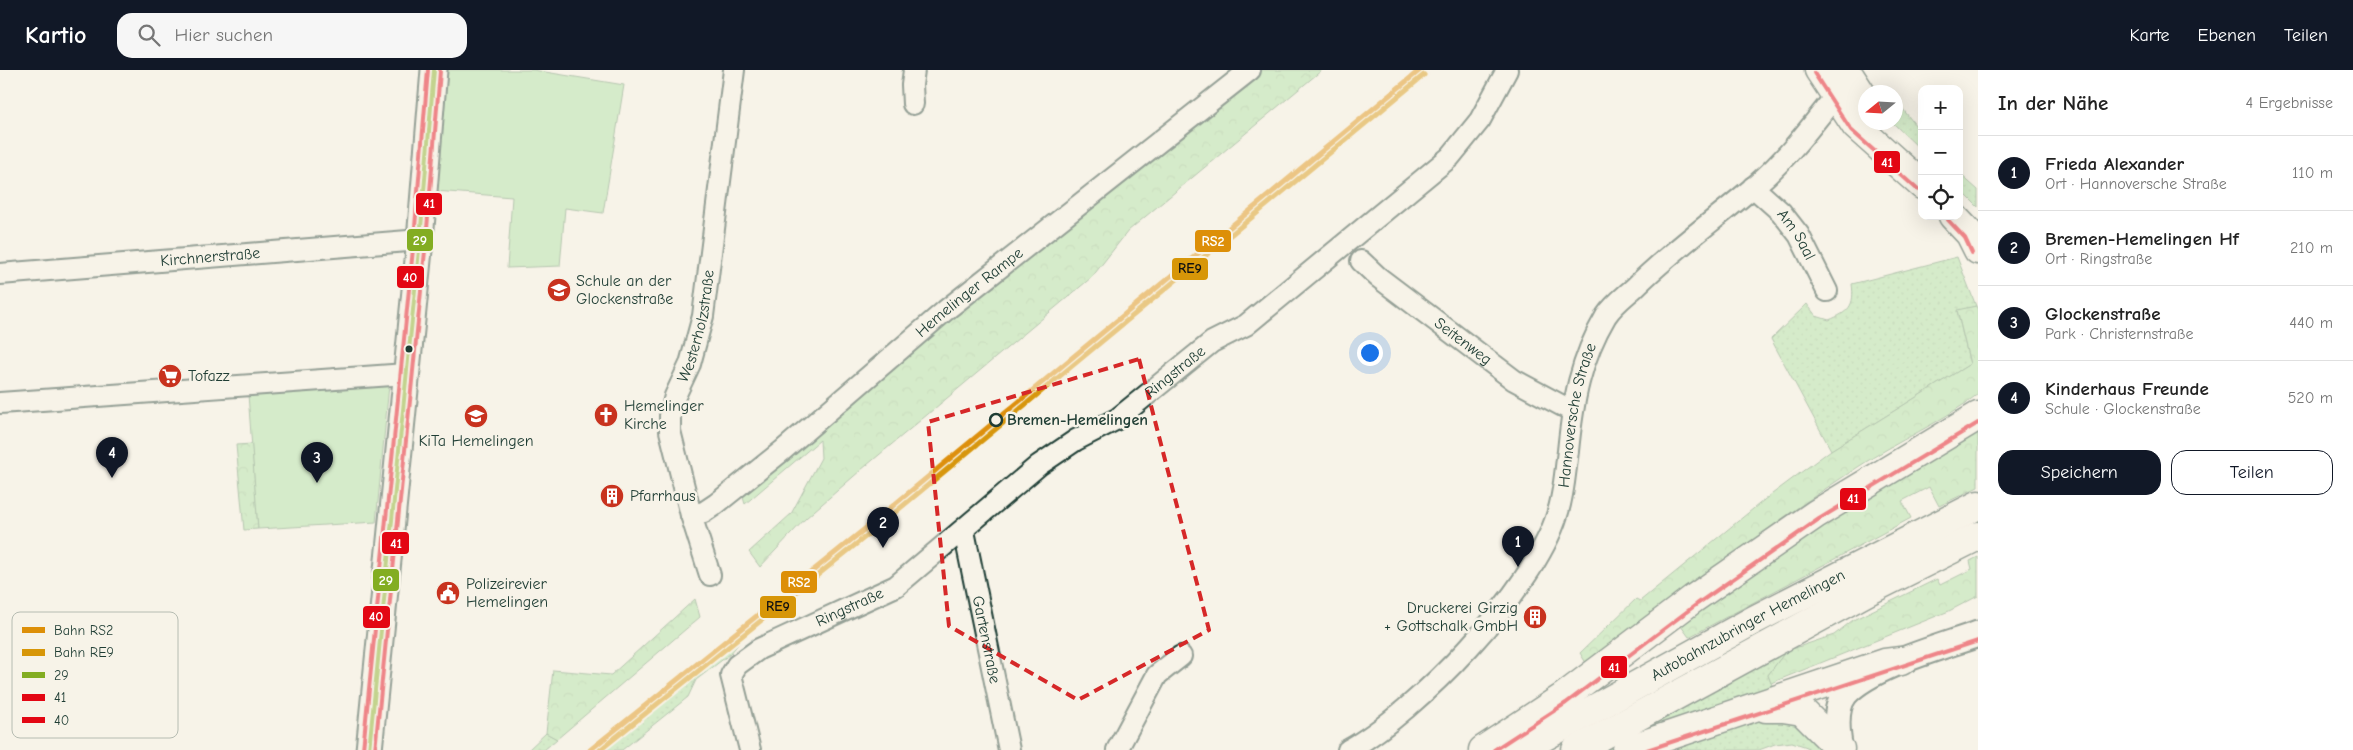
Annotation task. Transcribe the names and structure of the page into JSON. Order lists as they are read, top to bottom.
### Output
{
  "streets": {
    "main road": ["Autobahnzubringer Hemelingen"],
    "street": [
      "Am Saal",
      "Kirchnerstraße",
      "Hemelinger Rampe",
      "Westerholzstraße",
      "Seitenweg",
      "Ringstraße",
      "Hannoversche Straße",
      "Gartenstraße"
    ]
  },
  "crossings": [
    ["Am Saal", "Hannoversche Straße"],
    ["Hemelinger Rampe", "Westerholzstraße"],
    ["Seitenweg", "Hannoversche Straße"],
    ["Ringstraße", "Gartenstraße"]
  ],
  "places": {
    "school or university": ["Schule an der Glockenstraße", "KiTa Hemelingen"],
    "supermarket": ["Tofazz"],
    "church": ["Hemelinger Kirche"],
    "other": ["Bremen-Hemelingen"],
    "building": ["Pfarrhaus", "Druckerei Girzig + Gottschalk GmbH"],
    "public building": ["Polizeirevier Hemelingen"]
  },
  "lines": [
    "rail line RS2",
    "transit line 29",
    "transit line 40",
    "transit line 41",
    "rail line RE9"
  ],
  "legend": [
    "Bahn RS2",
    "Bahn RE9",
    "29",
    "41",
    "40"
  ],
  "north": "left",
  "page": {
    "header": "Kartio",
    "search": "Hier suchen",
    "nav": ["Karte", "Ebenen", "Teilen"],
    "heading": ["In der Nähe", "4 Ergebnisse"],
    "map_buttons": ["+", "−"],
    "list": [
      {
        "mark": "1",
        "name": "Frieda Alexander",
        "note": "Ort · Hannoversche Straße",
        "value": "110 m"
      },
      {
        "mark": "2",
        "name": "Bremen-Hemelingen Hf",
        "note": "Ort · Ringstraße",
        "value": "210 m"
      },
      {
        "mark": "3",
        "name": "Glockenstraße",
        "note": "Park · Christernstraße",
        "value": "440 m"
      },
      {
        "mark": "4",
        "name": "Kinderhaus Freunde",
        "note": "Schule · Glockenstraße",
        "value": "520 m"
      }
    ],
    "buttons": ["Speichern", "Teilen"],
    "pins": [
      "4",
      "3",
      "2",
      "1"
    ]
  }
}
